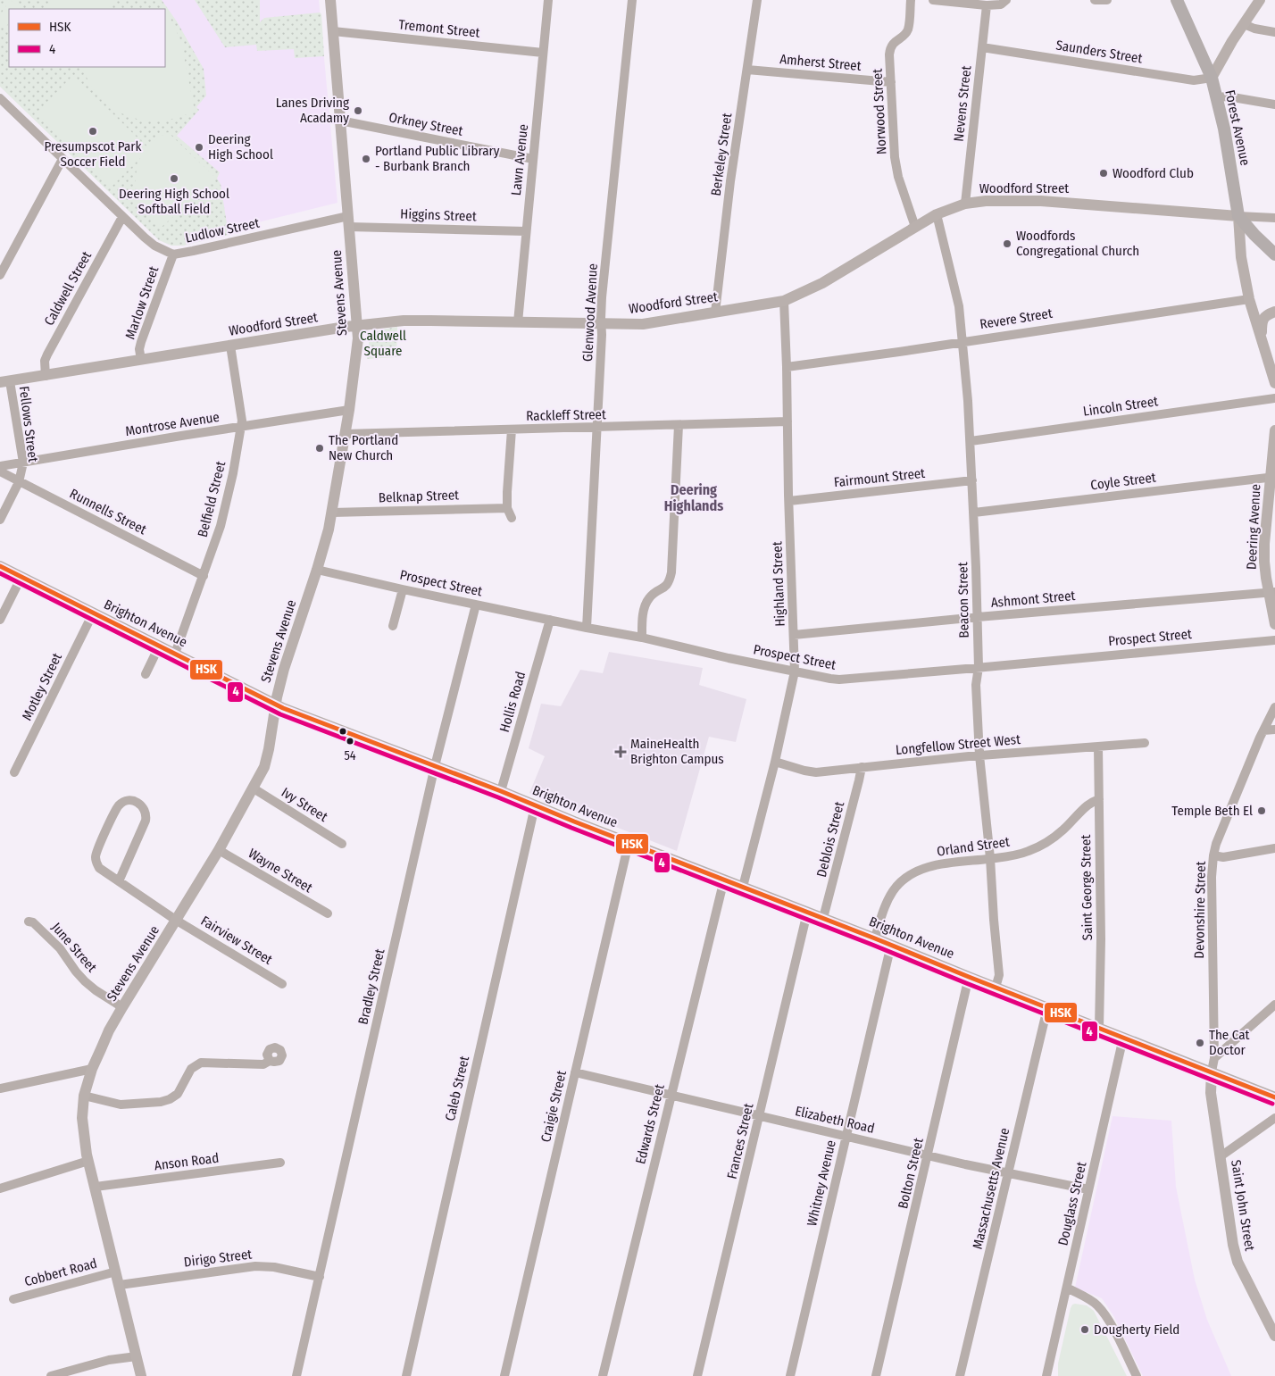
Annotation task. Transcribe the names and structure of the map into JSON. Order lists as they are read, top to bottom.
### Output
{
  "streets": {
    "highway": ["Forest Avenue"],
    "main road": [
      "Woodford Street",
      "Stevens Avenue",
      "Deering Avenue",
      "Brighton Avenue",
      "Saint John Street"
    ],
    "street": [
      "Tremont Street",
      "Saunders Street",
      "Amherst Street",
      "Nevens Street",
      "Norwood Street",
      "Orkney Street",
      "Berkeley Street",
      "Lawn Avenue",
      "Higgins Street",
      "Ludlow Street",
      "Caldwell Street",
      "Marlow Street",
      "Glenwood Avenue",
      "Revere Street",
      "Lincoln Street",
      "Rackleff Street",
      "Fellows Street",
      "Montrose Avenue",
      "Fairmount Street",
      "Coyle Street",
      "Belknap Street",
      "Belfield Street",
      "Runnells Street",
      "Prospect Street",
      "Highland Street",
      "Ashmont Street",
      "Beacon Street",
      "Motley Street",
      "Hollis Road",
      "Longfellow Street West",
      "Ivy Street",
      "Deblois Street",
      "Orland Street",
      "Wayne Street",
      "Saint George Street",
      "Devonshire Street",
      "Fairview Street",
      "June Street",
      "Bradley Street",
      "Caleb Street",
      "Craigie Street",
      "Elizabeth Road",
      "Edwards Street",
      "Frances Street",
      "Anson Road",
      "Bolton Street",
      "Whitney Avenue",
      "Massachusetts Avenue",
      "Douglass Street",
      "Dirigo Street",
      "Cobbert Road"
    ]
  },
  "crossings": [
    ["Tremont Street", "Lawn Avenue"],
    ["Tremont Street", "Stevens Avenue"],
    ["Saunders Street", "Nevens Street"],
    ["Saunders Street", "Forest Avenue"],
    ["Amherst Street", "Norwood Street"],
    ["Amherst Street", "Berkeley Street"],
    ["Nevens Street", "Woodford Street"],
    ["Norwood Street", "Woodford Street"],
    ["Orkney Street", "Lawn Avenue"],
    ["Orkney Street", "Stevens Avenue"],
    ["Forest Avenue", "Woodford Street"],
    ["Berkeley Street", "Woodford Street"],
    ["Lawn Avenue", "Woodford Street"],
    ["Lawn Avenue", "Higgins Street"],
    ["Woodford Street", "Caldwell Street"],
    ["Woodford Street", "Stevens Avenue"],
    ["Woodford Street", "Marlow Street"],
    ["Woodford Street", "Glenwood Avenue"],
    ["Woodford Street", "Fellows Street"],
    ["Woodford Street", "Belfield Street"],
    ["Woodford Street", "Highland Street"],
    ["Woodford Street", "Beacon Street"],
    ["Higgins Street", "Ludlow Street"],
    ["Higgins Street", "Stevens Avenue"],
    ["Ludlow Street", "Caldwell Street"],
    ["Ludlow Street", "Stevens Avenue"],
    ["Ludlow Street", "Marlow Street"],
    ["Stevens Avenue", "Rackleff Street"],
    ["Stevens Avenue", "Montrose Avenue"],
    ["Stevens Avenue", "Belknap Street"],
    ["Stevens Avenue", "Prospect Street"],
    ["Stevens Avenue", "Brighton Avenue"],
    ["Stevens Avenue", "Ivy Street"],
    ["Stevens Avenue", "Wayne Street"],
    ["Stevens Avenue", "Fairview Street"],
    ["Stevens Avenue", "June Street"],
    ["Stevens Avenue", "Anson Road"],
    ["Stevens Avenue", "Dirigo Street"],
    ["Stevens Avenue", "Cobbert Road"],
    ["Glenwood Avenue", "Rackleff Street"],
    ["Glenwood Avenue", "Prospect Street"],
    ["Revere Street", "Highland Street"],
    ["Revere Street", "Beacon Street"],
    ["Lincoln Street", "Beacon Street"],
    ["Rackleff Street", "Highland Street"],
    ["Fellows Street", "Montrose Avenue"],
    ["Fellows Street", "Runnells Street"],
    ["Montrose Avenue", "Belfield Street"],
    ["Fairmount Street", "Highland Street"],
    ["Fairmount Street", "Beacon Street"],
    ["Coyle Street", "Deering Avenue"],
    ["Coyle Street", "Beacon Street"],
    ["Belfield Street", "Runnells Street"],
    ["Belfield Street", "Brighton Avenue"],
    ["Deering Avenue", "Ashmont Street"],
    ["Prospect Street", "Highland Street"],
    ["Prospect Street", "Beacon Street"],
    ["Prospect Street", "Hollis Road"],
    ["Prospect Street", "Bradley Street"],
    ["Highland Street", "Ashmont Street"],
    ["Highland Street", "Brighton Avenue"],
    ["Highland Street", "Longfellow Street West"],
    ["Ashmont Street", "Beacon Street"],
    ["Beacon Street", "Brighton Avenue"],
    ["Beacon Street", "Longfellow Street West"],
    ["Beacon Street", "Orland Street"],
    ["Brighton Avenue", "Motley Street"],
    ["Brighton Avenue", "Hollis Road"],
    ["Brighton Avenue", "Deblois Street"],
    ["Brighton Avenue", "Orland Street"],
    ["Brighton Avenue", "Saint George Street"],
    ["Brighton Avenue", "Devonshire Street"],
    ["Brighton Avenue", "Bradley Street"],
    ["Brighton Avenue", "Caleb Street"],
    ["Brighton Avenue", "Craigie Street"],
    ["Brighton Avenue", "Edwards Street"],
    ["Brighton Avenue", "Frances Street"],
    ["Brighton Avenue", "Bolton Street"],
    ["Brighton Avenue", "Whitney Avenue"],
    ["Brighton Avenue", "Massachusetts Avenue"],
    ["Brighton Avenue", "Douglass Street"],
    ["Brighton Avenue", "Saint John Street"],
    ["Longfellow Street West", "Deblois Street"],
    ["Longfellow Street West", "Saint George Street"],
    ["Orland Street", "Saint George Street"],
    ["Devonshire Street", "Saint John Street"],
    ["Bradley Street", "Dirigo Street"],
    ["Craigie Street", "Elizabeth Road"],
    ["Elizabeth Road", "Edwards Street"],
    ["Elizabeth Road", "Frances Street"],
    ["Elizabeth Road", "Bolton Street"],
    ["Elizabeth Road", "Whitney Avenue"],
    ["Elizabeth Road", "Massachusetts Avenue"],
    ["Elizabeth Road", "Douglass Street"]
  ],
  "districts": ["Deering Highlands"],
  "parks": ["Caldwell Square"],
  "places": {
    "other": [
      "Lanes Driving Acadamy",
      "Presumpscot Park Soccer Field",
      "Deering High School",
      "Portland Public Library - Burbank Branch",
      "Woodford Club",
      "Deering High School Softball Field",
      "Woodfords Congregational Church",
      "The Portland New Church",
      "54",
      "Temple Beth El",
      "The Cat Doctor",
      "Dougherty Field"
    ],
    "health": ["MaineHealth Brighton Campus"]
  },
  "lines": ["transit line HSK", "transit line 4"],
  "legend": ["HSK", "4"]
}
